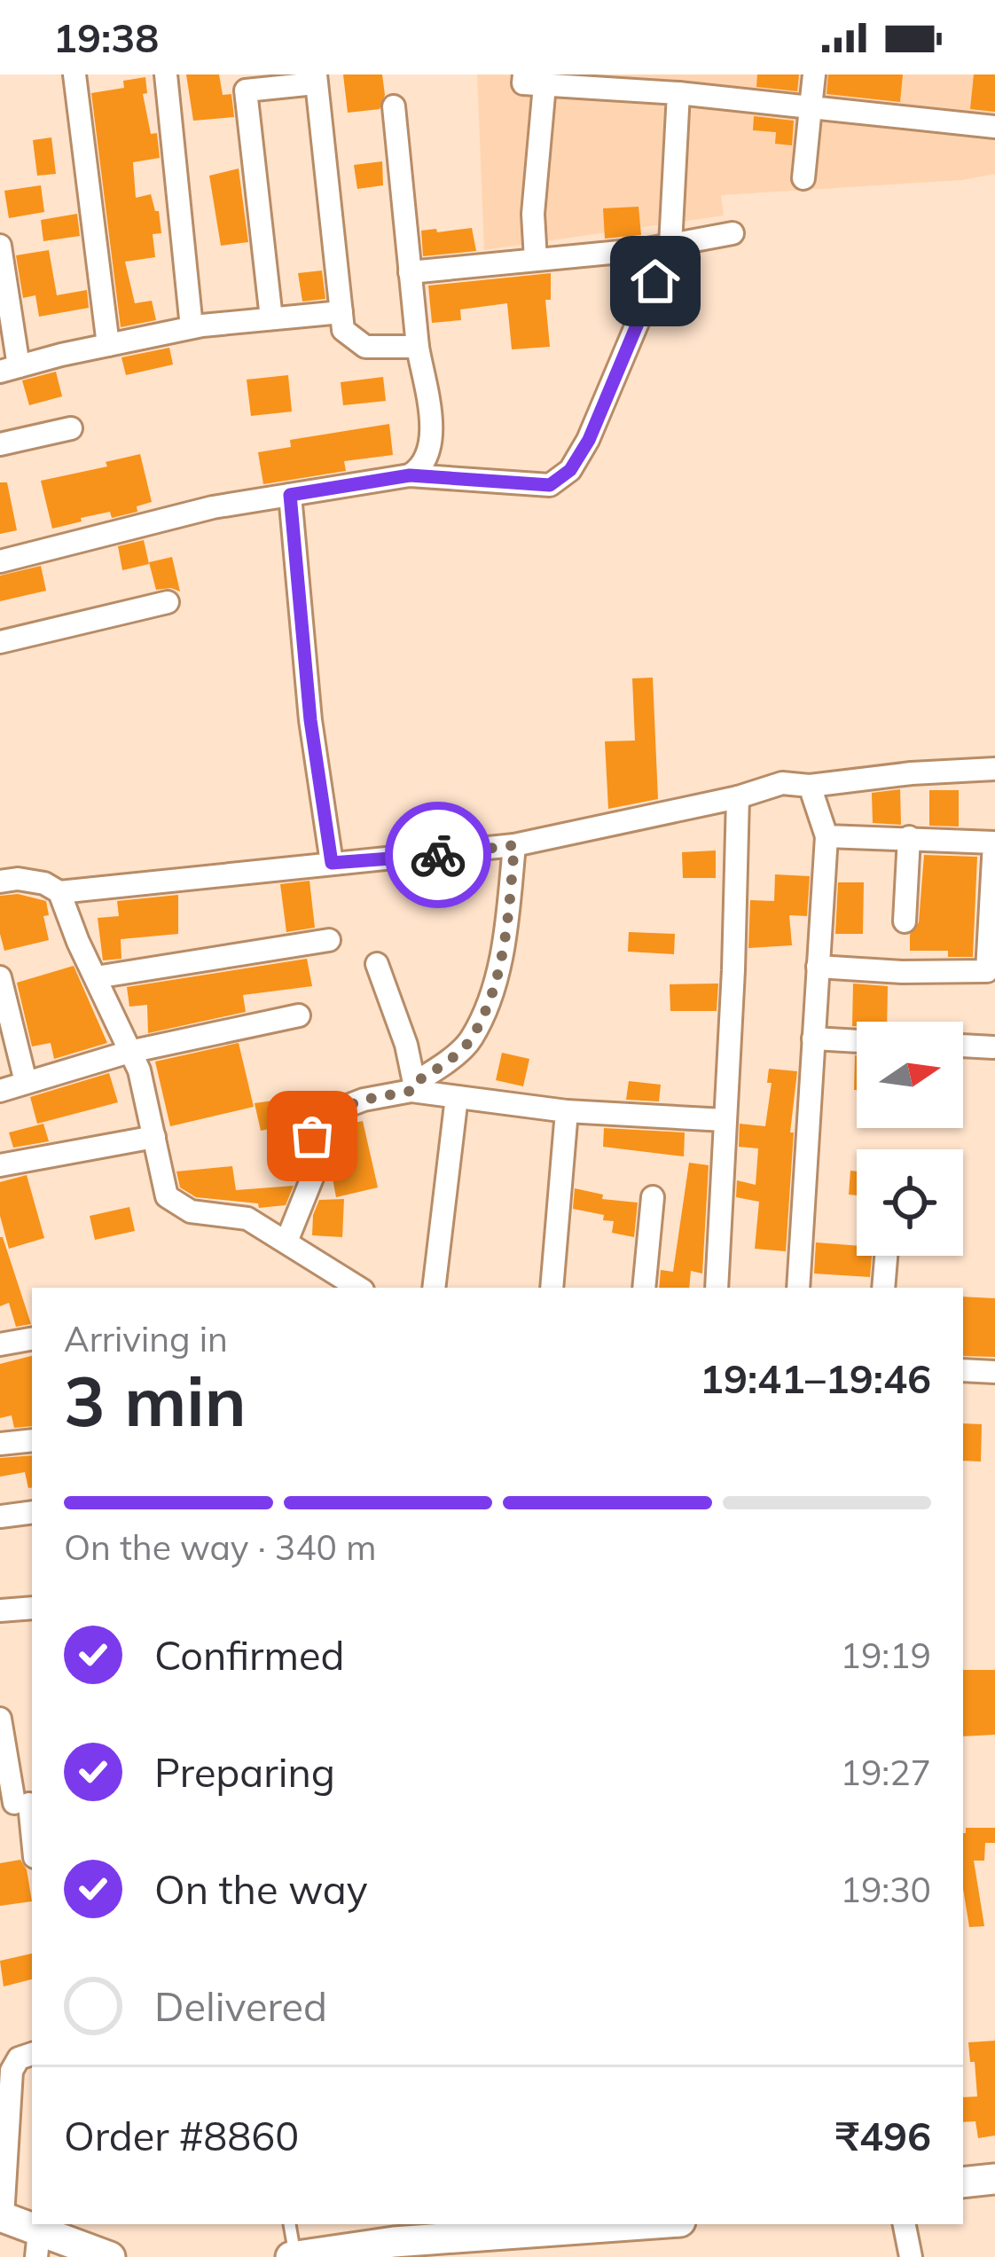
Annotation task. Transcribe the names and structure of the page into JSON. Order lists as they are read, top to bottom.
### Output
{
  "north": "right",
  "page": {
    "status": "19:38",
    "heading": ["3 min", "Arriving in", "19:41–19:46"],
    "panel": ["Order #8860", "₹496"],
    "bar": "On the way · 340 m",
    "list": [
      ["Confirmed", "19:19"],
      ["Preparing", "19:27"],
      ["On the way", "19:30"],
      "Delivered"
    ]
  }
}
